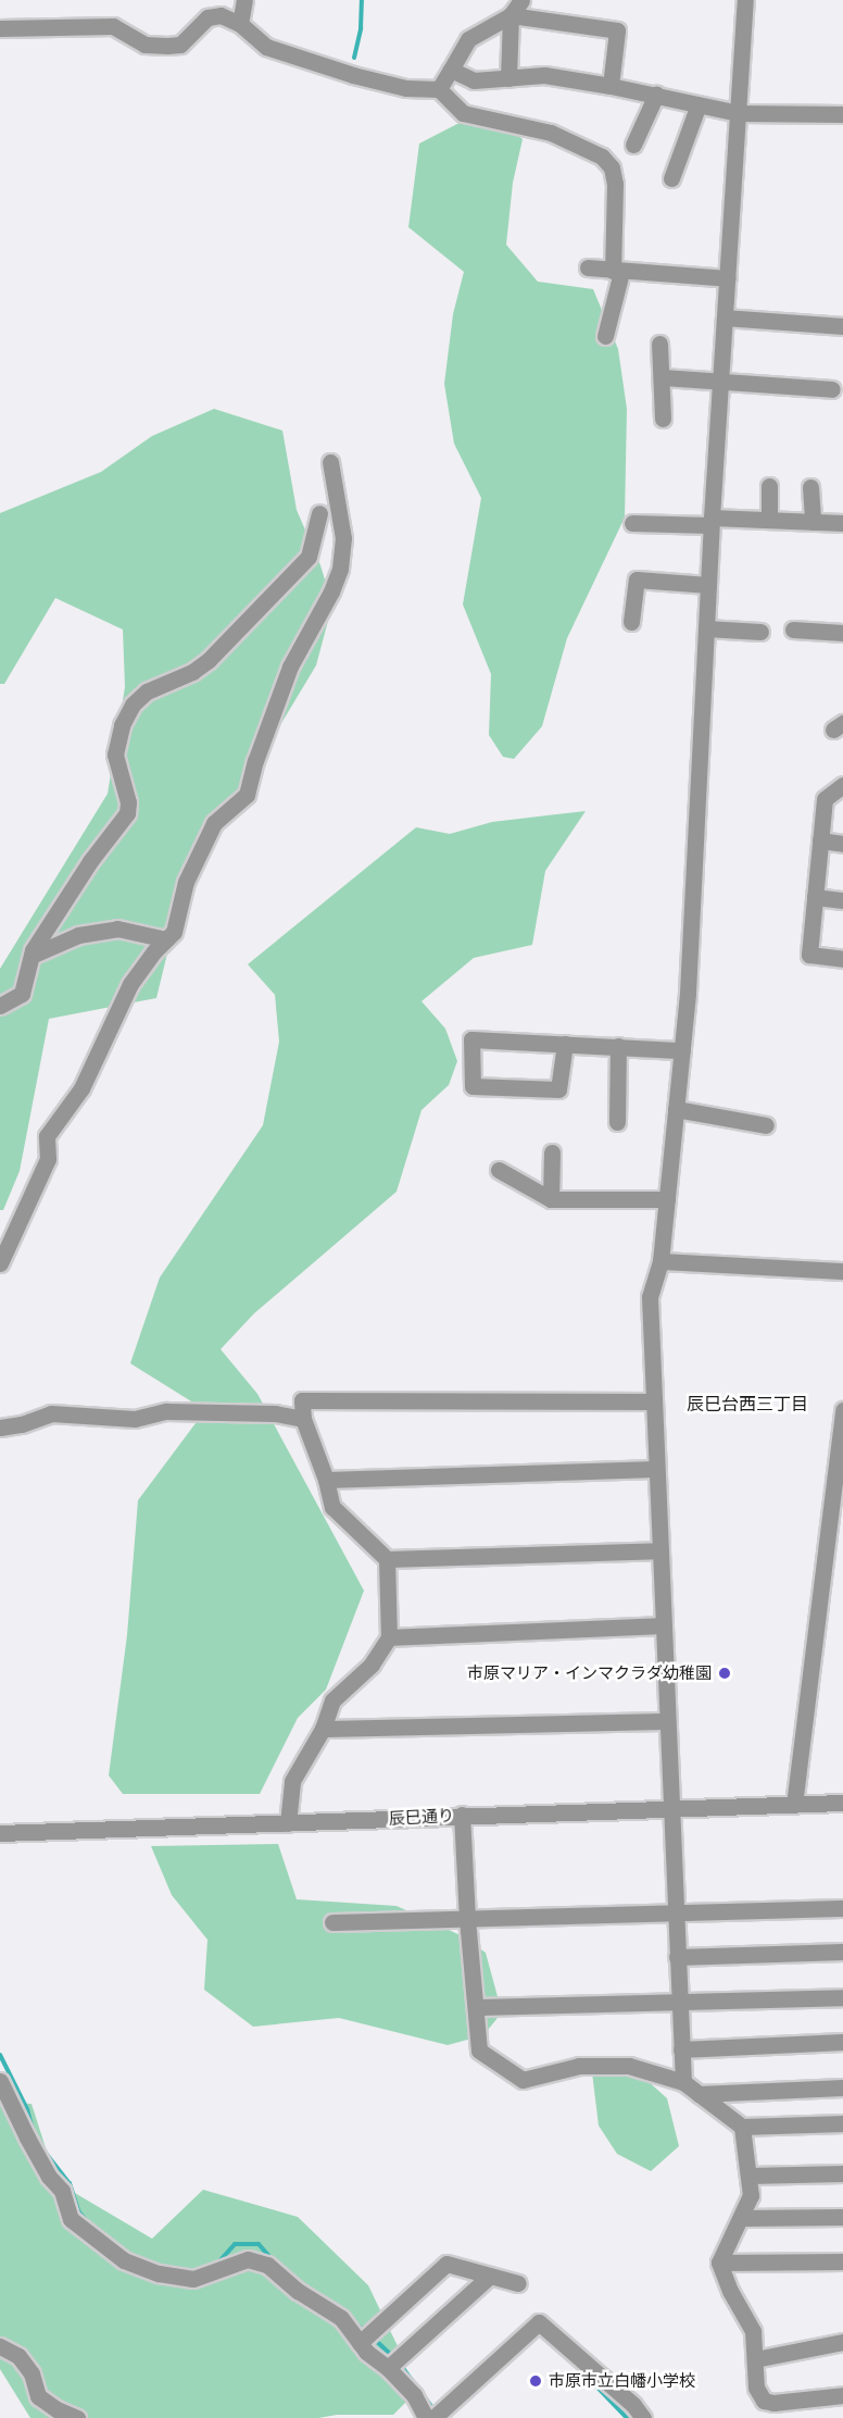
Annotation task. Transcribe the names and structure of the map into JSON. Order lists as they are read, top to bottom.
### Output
{
  "streets": {
    "street": ["辰巳通り"]
  },
  "districts": ["辰巳台西三丁目"],
  "places": ["市原マリア・インマクラダ幼稚園", "市原市立白幡小学校"]
}
